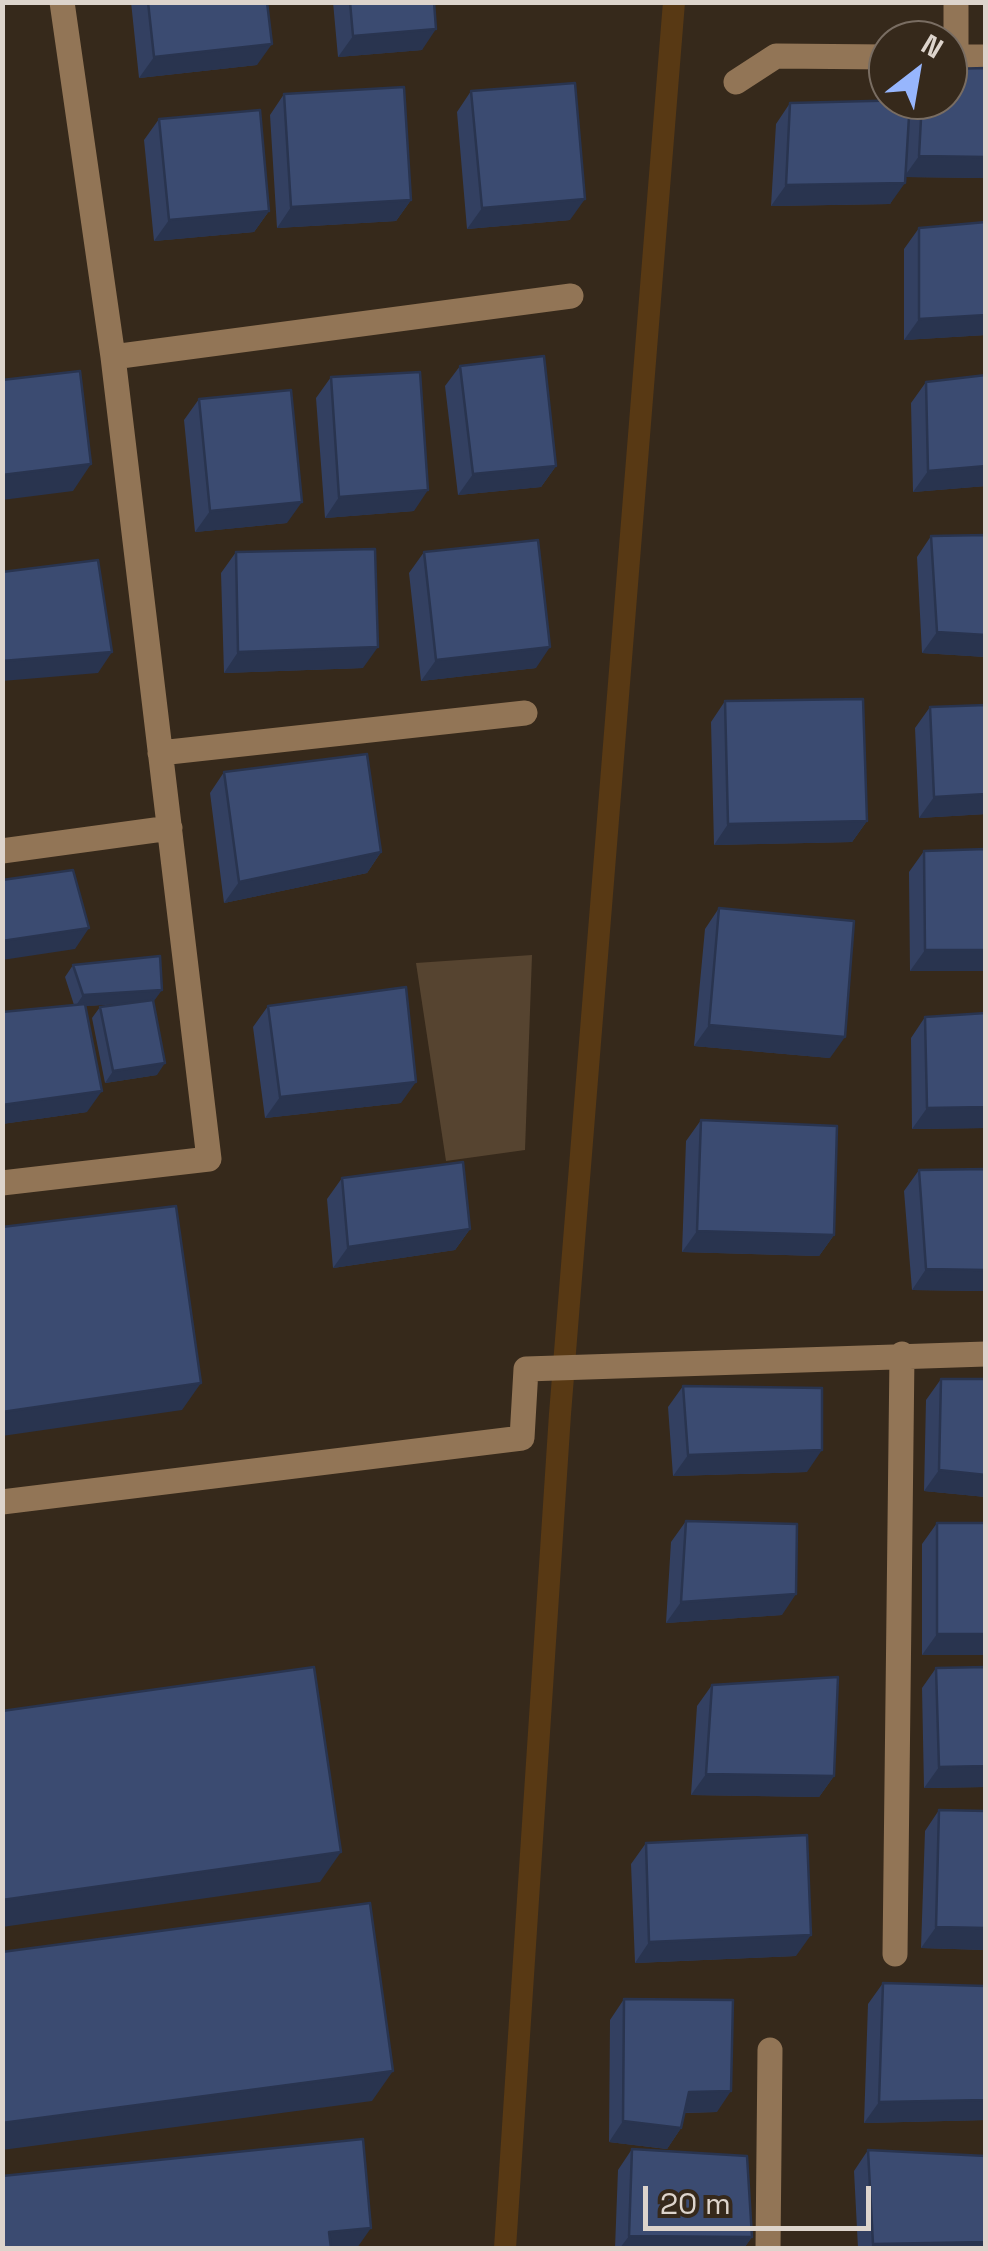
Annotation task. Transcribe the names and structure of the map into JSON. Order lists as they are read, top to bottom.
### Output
{
  "scale_bar": "20 m",
  "north": "top right"
}
